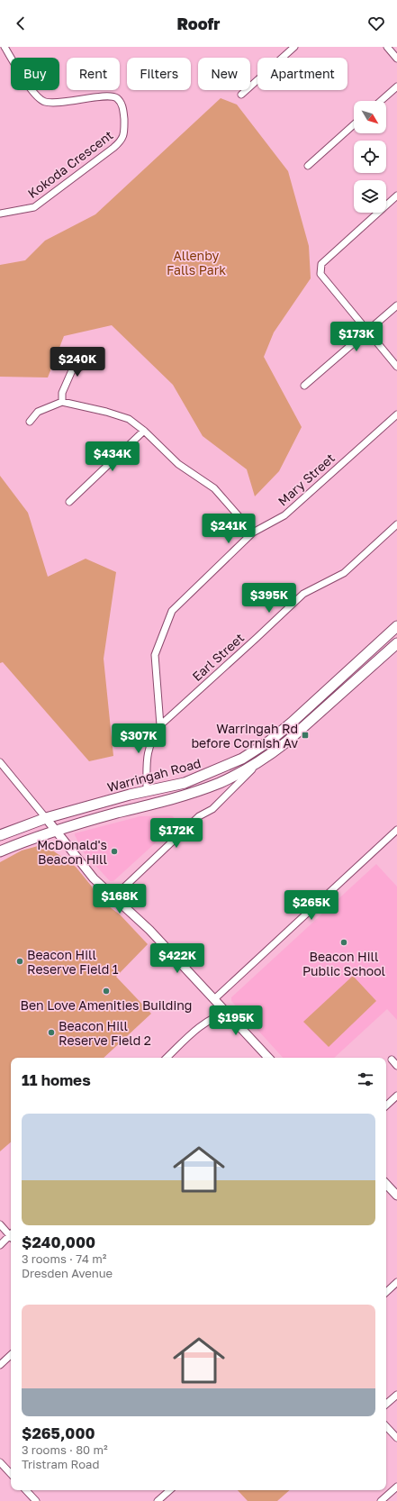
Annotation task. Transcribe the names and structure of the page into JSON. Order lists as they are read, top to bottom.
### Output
{
  "streets": {
    "highway": ["Warringah Road"],
    "street": ["Kokoda Crescent", "Mary Street", "Earl Street"]
  },
  "crossings": [
    ["Mary Street", "Earl Street"],
    ["Earl Street", "Warringah Road"]
  ],
  "parks": ["Allenby Falls Park"],
  "places": {
    "transit": ["Warringah Rd before Cornish Av"],
    "other": [
      "McDonald's Beacon Hill",
      "Beacon Hill Public School",
      "Beacon Hill Reserve Field 1",
      "Ben Love Amenities Building",
      "Beacon Hill Reserve Field 2"
    ]
  },
  "north": "bottom right",
  "page": {
    "header": "Roofr",
    "chip": [
      "Buy",
      "Rent",
      "Filters",
      "New",
      "Apartment"
    ],
    "price": [
      "$173K",
      "$240K",
      "$434K",
      "$241K",
      "$395K",
      "$307K",
      "$172K",
      "$168K",
      "$265K",
      "$422K",
      "$195K"
    ],
    "heading": "11 homes",
    "list": [
      {
        "name": "$240,000",
        "note": "3 rooms · 74 m² · Dresden Avenue"
      },
      {
        "name": "$265,000",
        "note": "3 rooms · 80 m² · Tristram Road"
      }
    ]
  }
}
